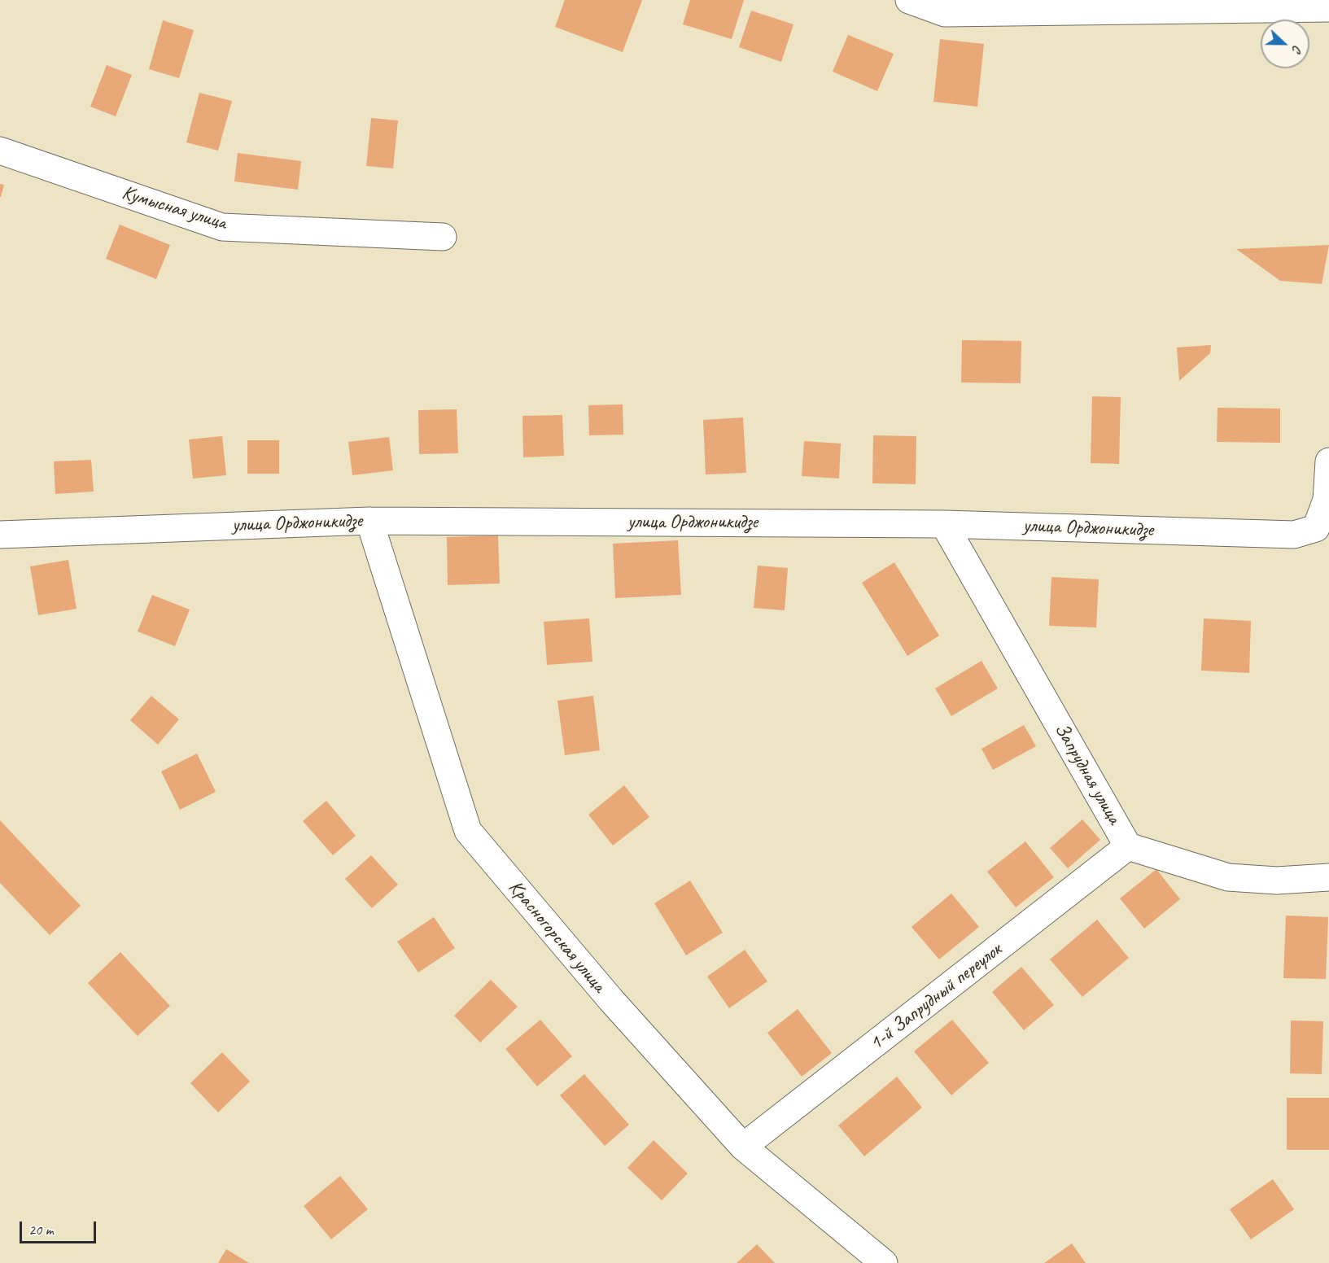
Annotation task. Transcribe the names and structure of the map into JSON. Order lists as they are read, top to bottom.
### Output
{
  "streets": {
    "street": [
      "Кумысная улица",
      "улица Орджоникидзе",
      "Запрудная улица",
      "Красногорская улица",
      "1-й Запрудный переулок"
    ]
  },
  "crossings": [
    ["улица Орджоникидзе", "Запрудная улица"],
    ["улица Орджоникидзе", "Красногорская улица"],
    ["Запрудная улица", "1-й Запрудный переулок"],
    ["Красногорская улица", "1-й Запрудный переулок"]
  ],
  "scale_bar": "20 m",
  "north": "right"
}
